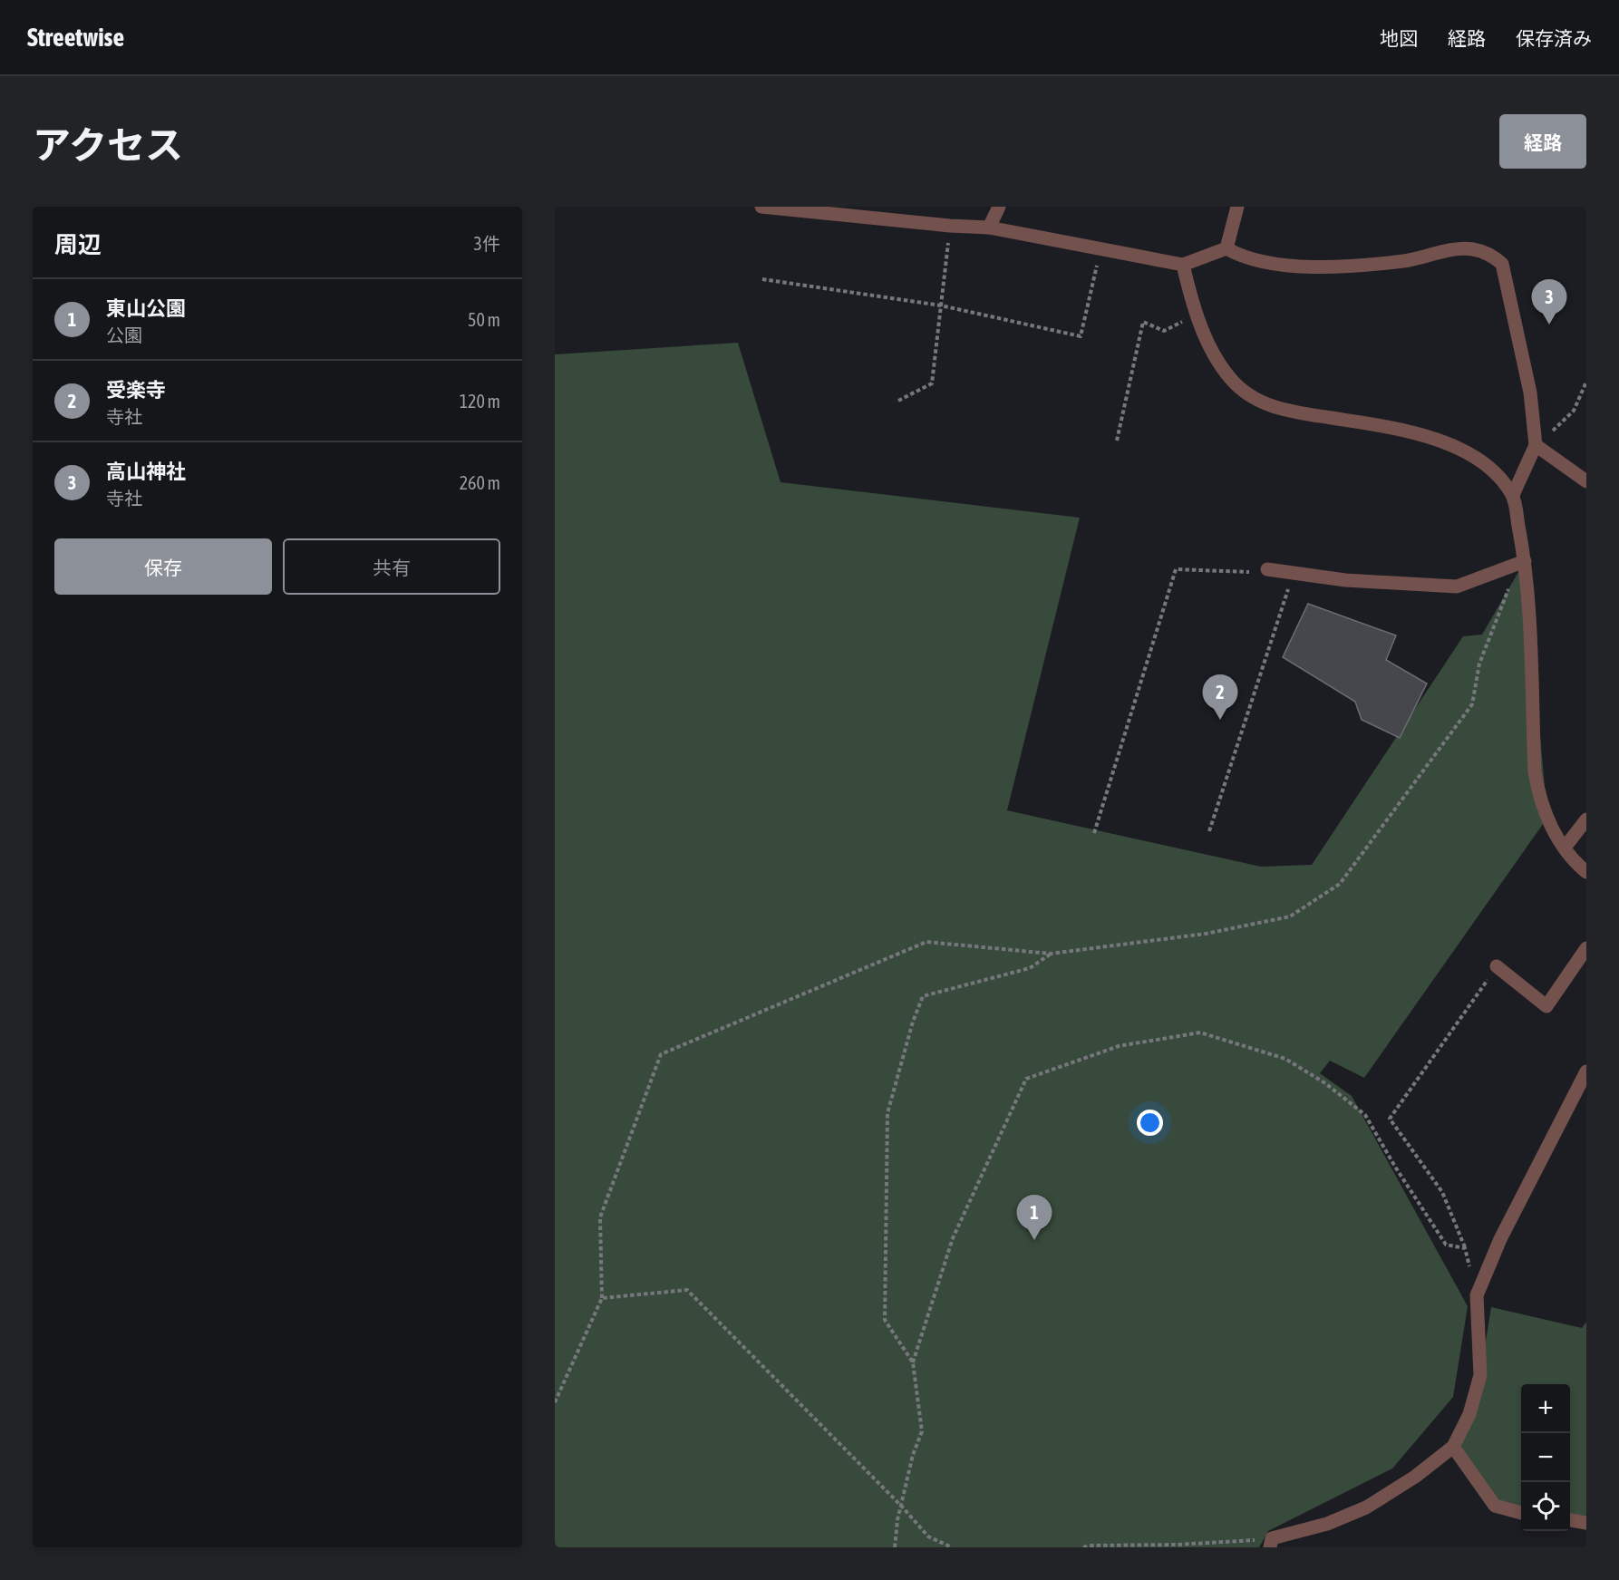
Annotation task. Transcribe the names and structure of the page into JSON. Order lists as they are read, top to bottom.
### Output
{
  "page": {
    "header": "Streetwise",
    "nav": ["地図", "経路", "保存済み"],
    "title": "アクセス",
    "buttons": [
      "経路",
      ["保存", "共有"]
    ],
    "heading": ["周辺", "3件"],
    "list": [
      {
        "mark": "1",
        "name": "東山公園",
        "note": "公園",
        "value": "50 m"
      },
      {
        "mark": "2",
        "name": "受楽寺",
        "note": "寺社",
        "value": "120 m"
      },
      {
        "mark": "3",
        "name": "高山神社",
        "note": "寺社",
        "value": "260 m"
      }
    ],
    "pins": ["3", "2", "1"],
    "map_buttons": ["+", "−"]
  }
}
